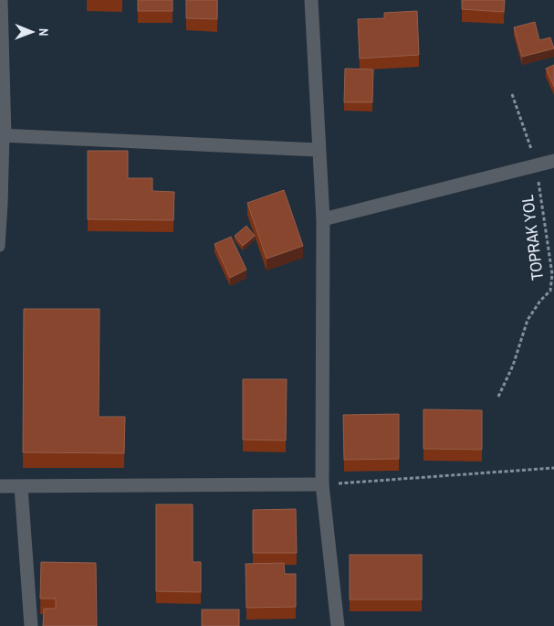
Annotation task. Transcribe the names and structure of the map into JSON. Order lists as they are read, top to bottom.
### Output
{
  "streets": {
    "path": ["TOPRAK YOL"]
  },
  "north": "right"
}
